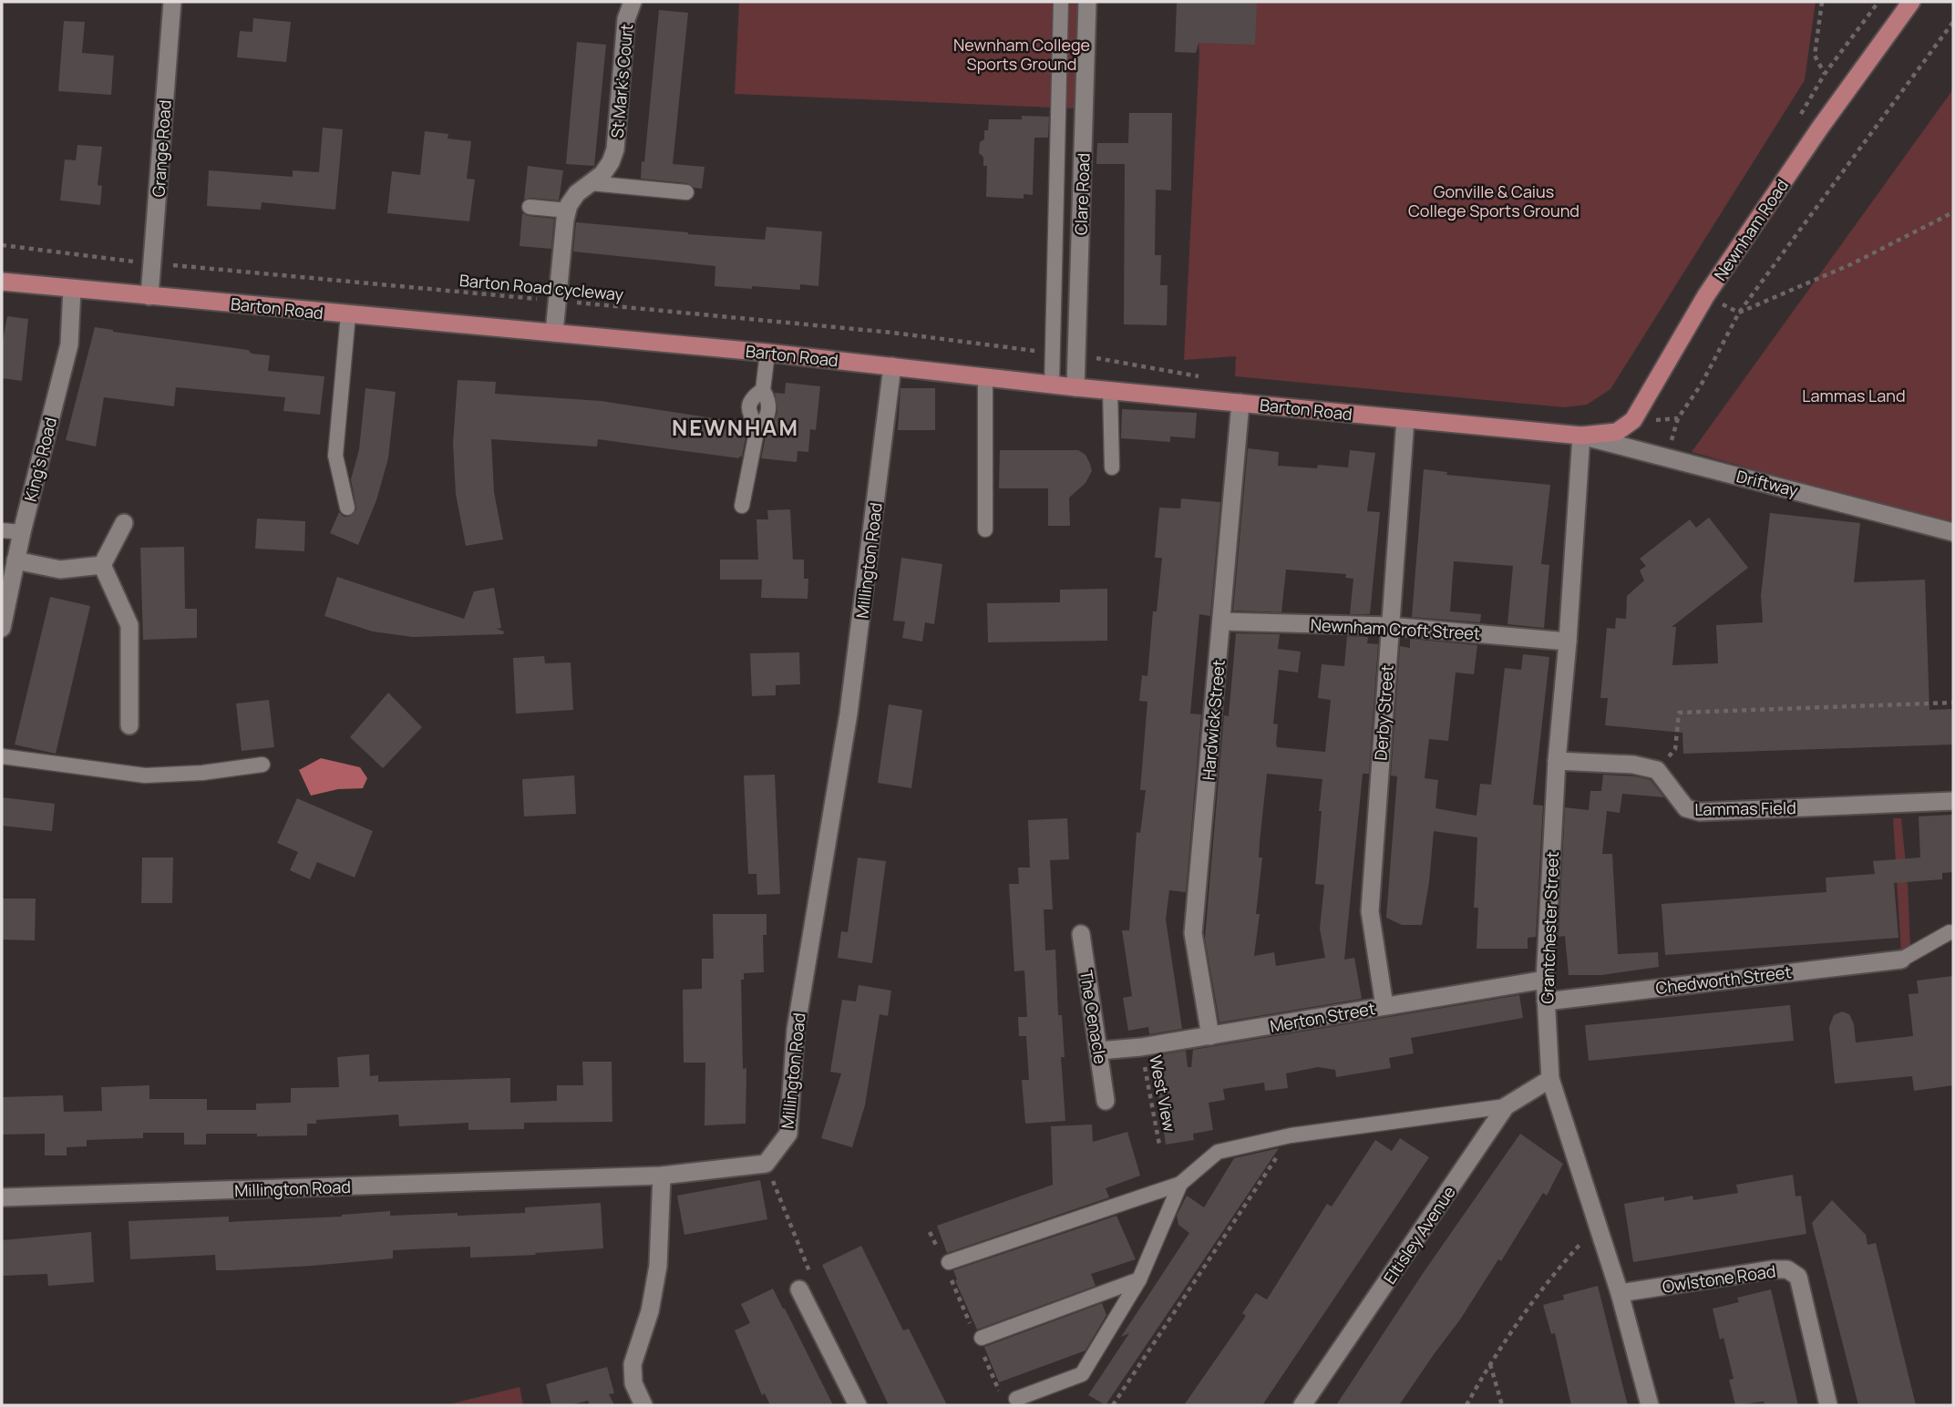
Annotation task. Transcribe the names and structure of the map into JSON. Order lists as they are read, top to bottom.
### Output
{
  "streets": {
    "main road": ["Newnham Road", "Barton Road"],
    "street": [
      "St Mark's Court",
      "Grange Road",
      "Clare Road",
      "King's Road",
      "Driftway",
      "Millington Road",
      "Newnham Croft Street",
      "Derby Street",
      "Hardwick Street",
      "Lammas Field",
      "Grantchester Street",
      "Chedworth Street",
      "The Cenacle",
      "Merton Street",
      "Eltisley Avenue",
      "Owlstone Road"
    ],
    "path": ["Barton Road cycleway", "West View"]
  },
  "crossings": [
    ["Grange Road", "Barton Road cycleway"],
    ["Grange Road", "Barton Road"],
    ["Clare Road", "Barton Road"],
    ["Newnham Road", "Barton Road"],
    ["Newnham Road", "Driftway"],
    ["Newnham Road", "Grantchester Street"],
    ["Barton Road", "King's Road"],
    ["Barton Road", "Driftway"],
    ["Barton Road", "Millington Road"],
    ["Barton Road", "Derby Street"],
    ["Barton Road", "Hardwick Street"],
    ["Barton Road", "Grantchester Street"],
    ["Driftway", "Grantchester Street"],
    ["Newnham Croft Street", "Derby Street"],
    ["Newnham Croft Street", "Hardwick Street"],
    ["Newnham Croft Street", "Grantchester Street"],
    ["Derby Street", "Merton Street"],
    ["Hardwick Street", "Merton Street"],
    ["Grantchester Street", "Chedworth Street"],
    ["Grantchester Street", "Merton Street"],
    ["Grantchester Street", "Eltisley Avenue"],
    ["Grantchester Street", "Owlstone Road"],
    ["The Cenacle", "Merton Street"],
    ["Merton Street", "West View"]
  ],
  "districts": ["NEWNHAM"],
  "parks": ["Newnham College Sports Ground", "Gonville & Caius College Sports Ground", "Lammas Land"]
}
